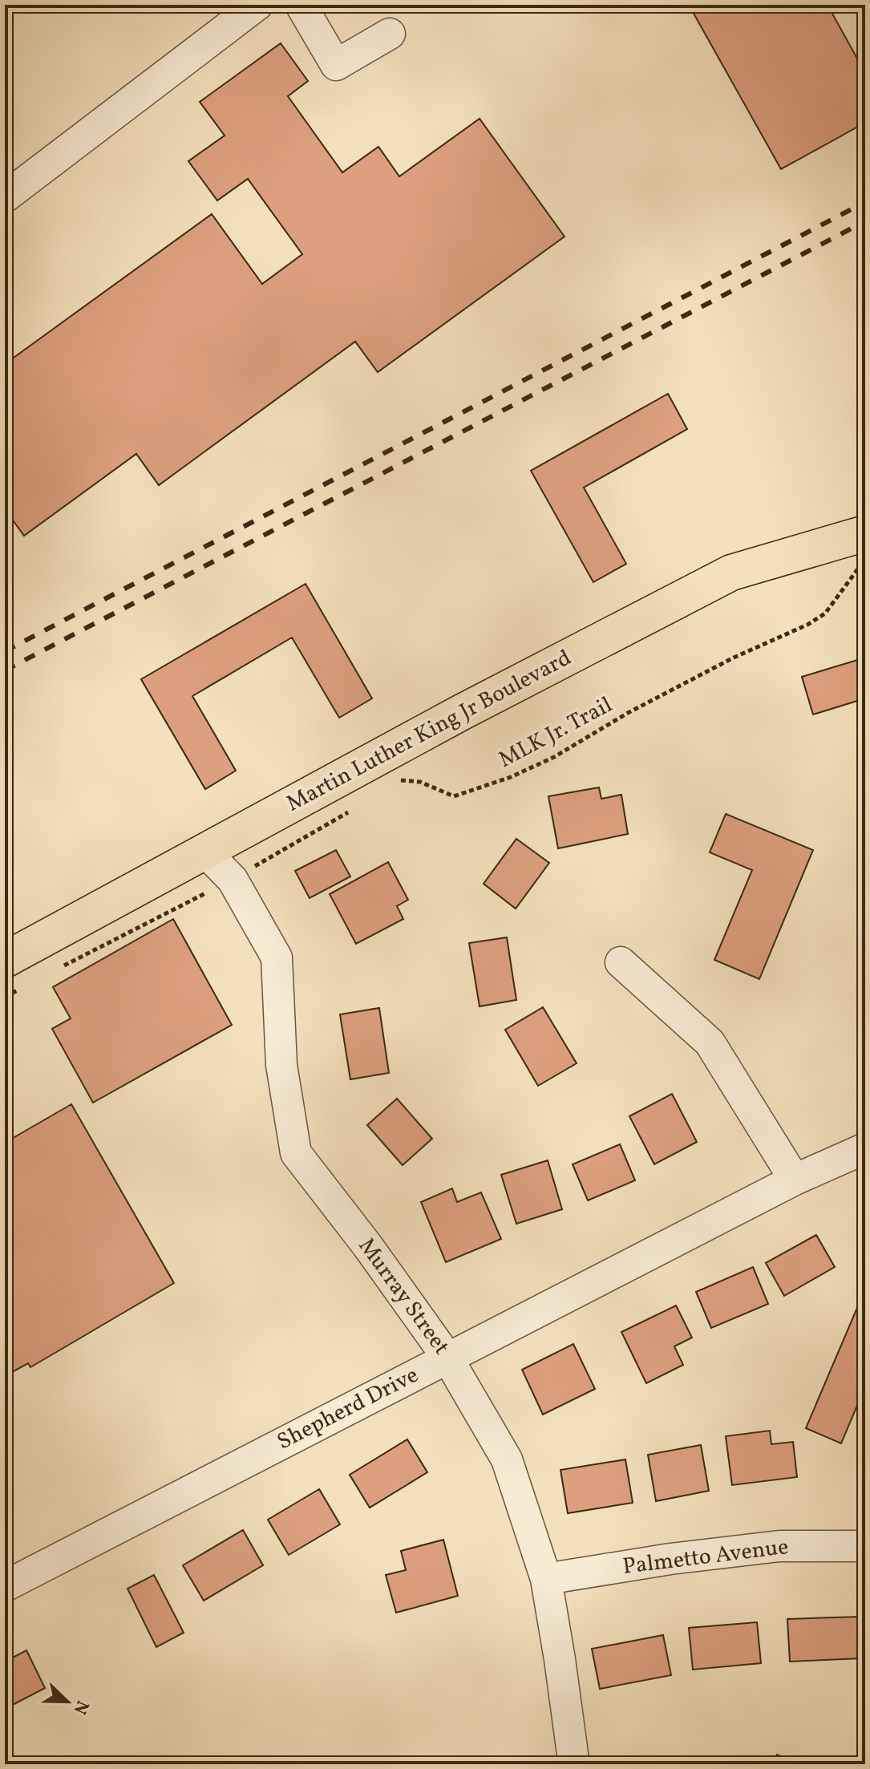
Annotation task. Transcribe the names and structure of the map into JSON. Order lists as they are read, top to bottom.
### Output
{
  "streets": {
    "main road": ["Martin Luther King Jr Boulevard"],
    "street": ["Murray Street", "Shepherd Drive", "Palmetto Avenue"],
    "path": ["MLK Jr. Trail"]
  },
  "crossings": [
    ["Martin Luther King Jr Boulevard", "Murray Street"],
    ["Murray Street", "Shepherd Drive"],
    ["Murray Street", "Palmetto Avenue"]
  ],
  "north": "bottom right"
}
